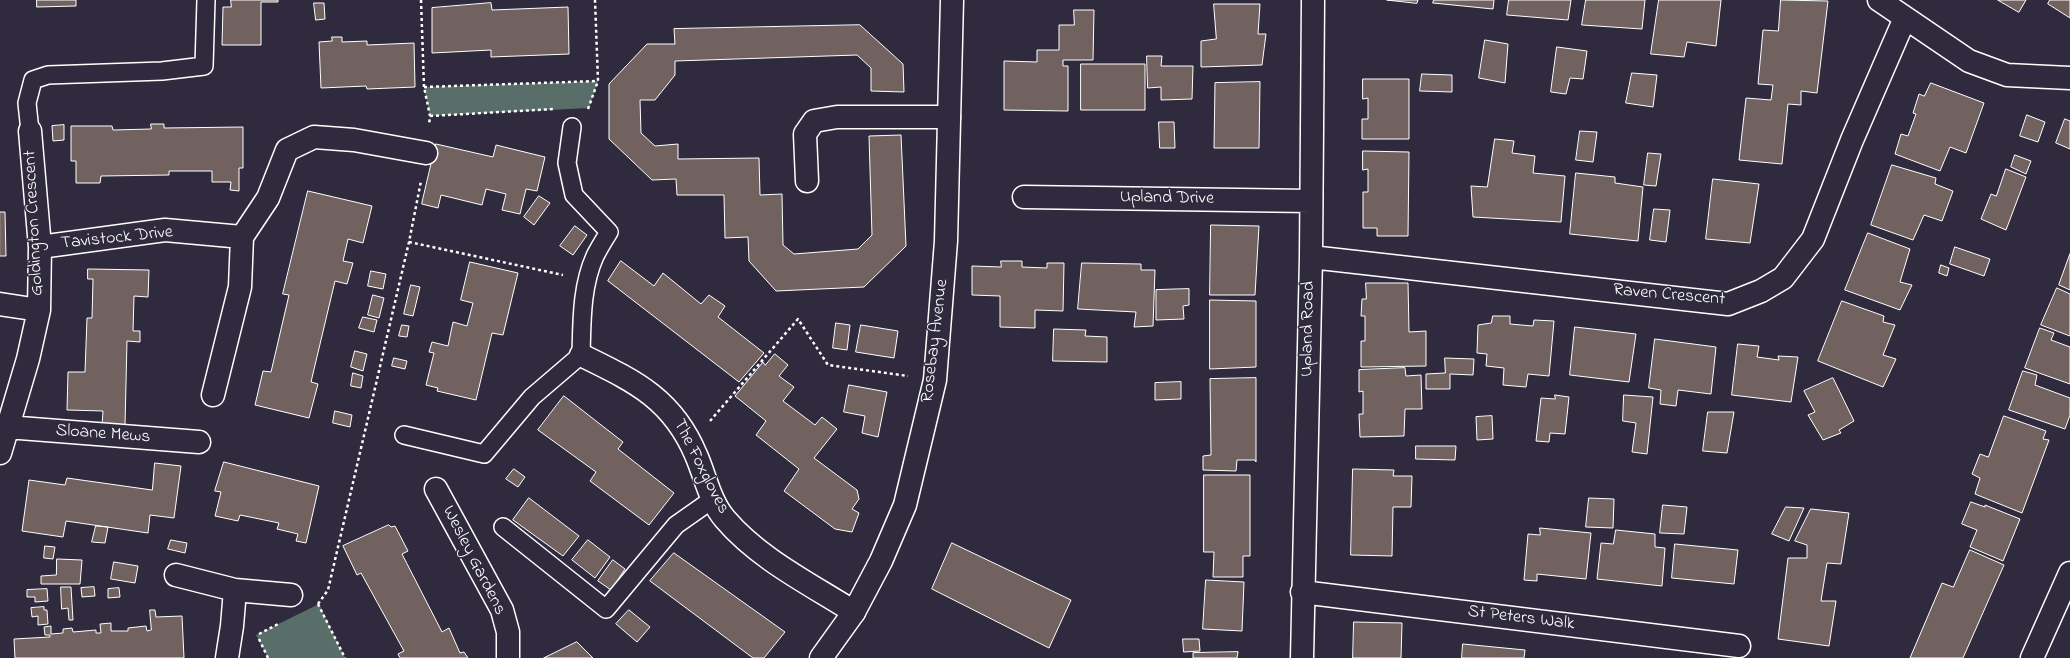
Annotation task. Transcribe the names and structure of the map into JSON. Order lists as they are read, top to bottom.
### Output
{
  "streets": {
    "street": [
      "Upland Drive",
      "Goldington Crescent",
      "Tavistock Drive",
      "Raven Crescent",
      "Upland Road",
      "Rosebay Avenue",
      "Sloane Mews",
      "The Foxgloves",
      "Wesley Gardens",
      "St Peters Walk"
    ]
  },
  "crossings": [
    ["Upland Drive", "Upland Road"],
    ["Goldington Crescent", "Tavistock Drive"],
    ["Goldington Crescent", "Sloane Mews"],
    ["Raven Crescent", "Upland Road"],
    ["Upland Road", "St Peters Walk"],
    ["Rosebay Avenue", "The Foxgloves"]
  ]
}
